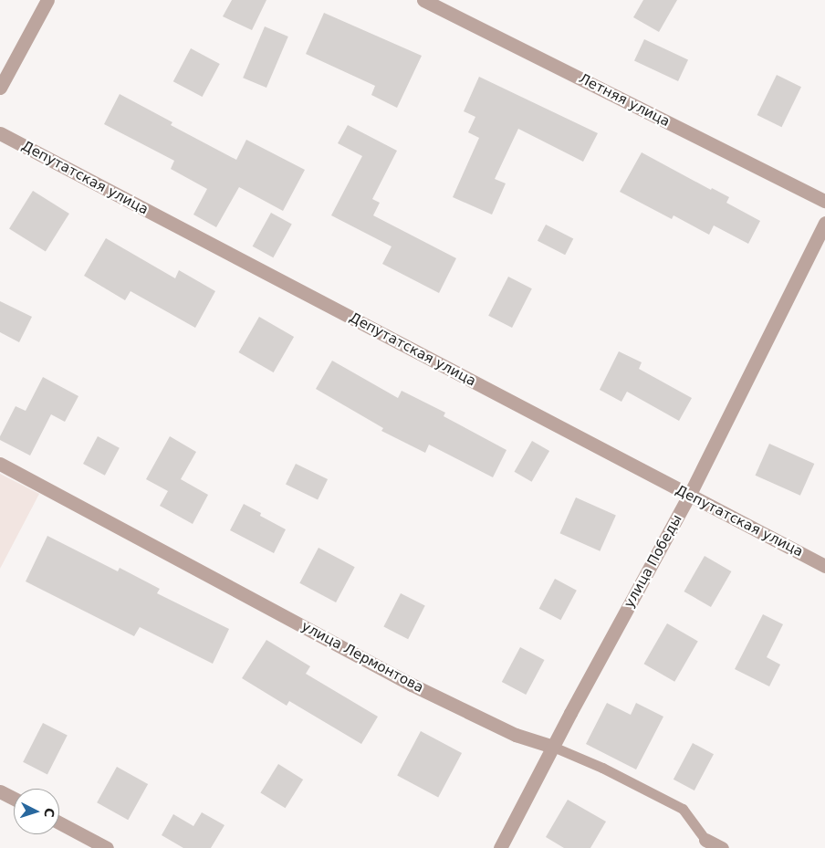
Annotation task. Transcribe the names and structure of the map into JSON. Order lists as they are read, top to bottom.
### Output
{
  "streets": {
    "street": [
      "Летняя улица",
      "Депутатская улица",
      "улица Победы",
      "улица Лермонтова"
    ]
  },
  "crossings": [
    ["Депутатская улица", "улица Победы"],
    ["улица Победы", "улица Лермонтова"]
  ],
  "north": "right"
}
